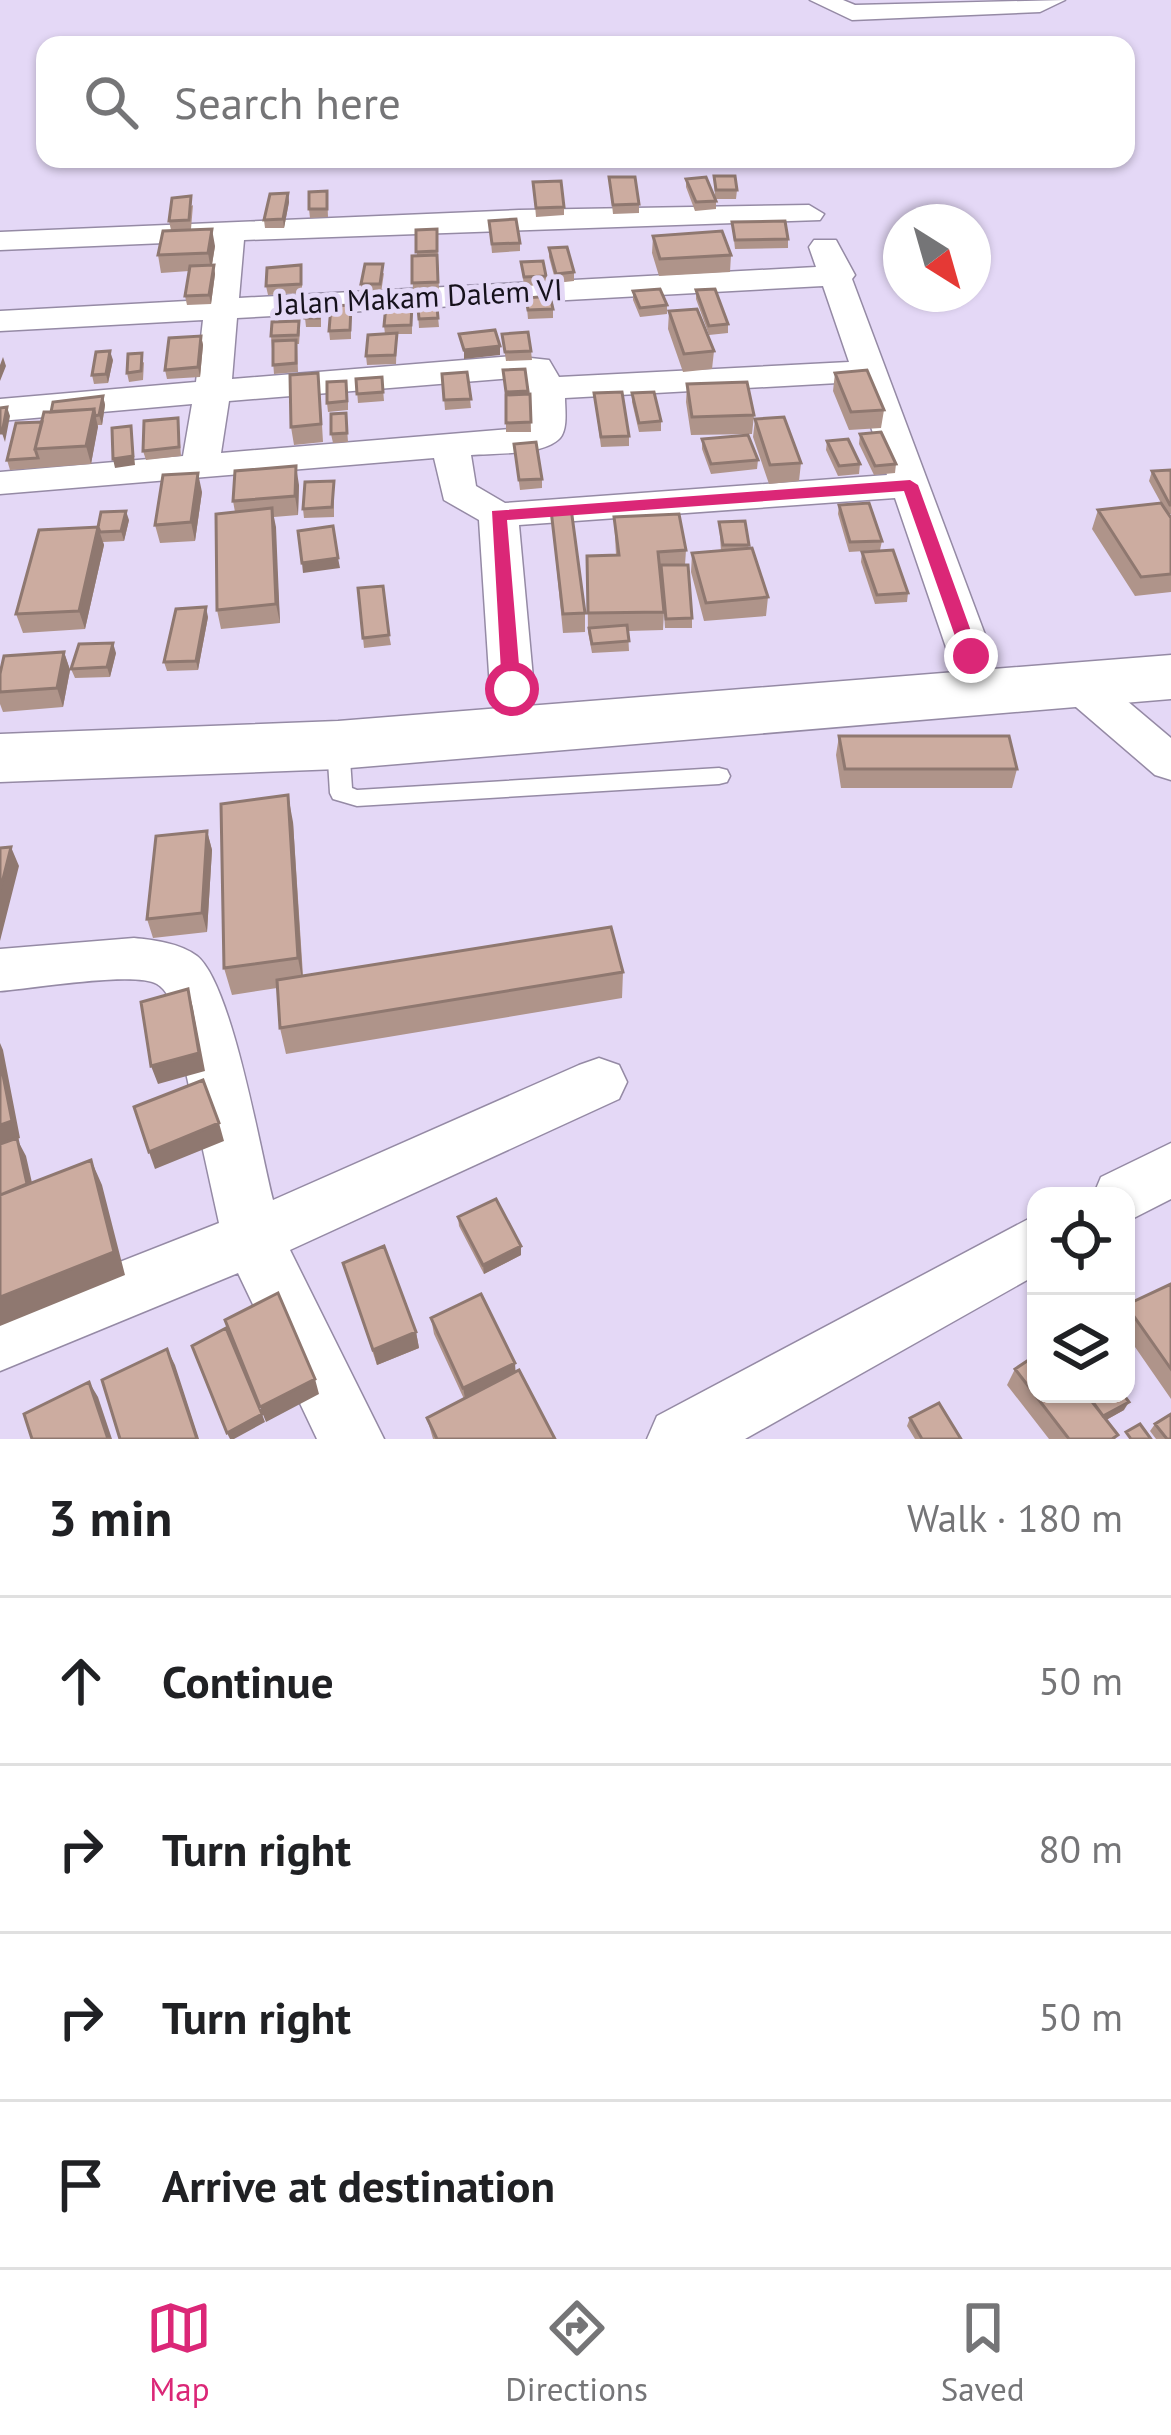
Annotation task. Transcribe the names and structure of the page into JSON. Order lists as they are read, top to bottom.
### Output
{
  "streets": {
    "street": ["Jalan Makam Dalem VI"]
  },
  "north": "bottom right",
  "page": {
    "search": "Search here",
    "heading": ["3 min", "Walk · 180 m"],
    "list": [
      ["Continue", "50 m"],
      ["Turn right", "80 m"],
      ["Turn right", "50 m"],
      "Arrive at destination"
    ],
    "nav": ["Map", "Directions", "Saved"]
  }
}
